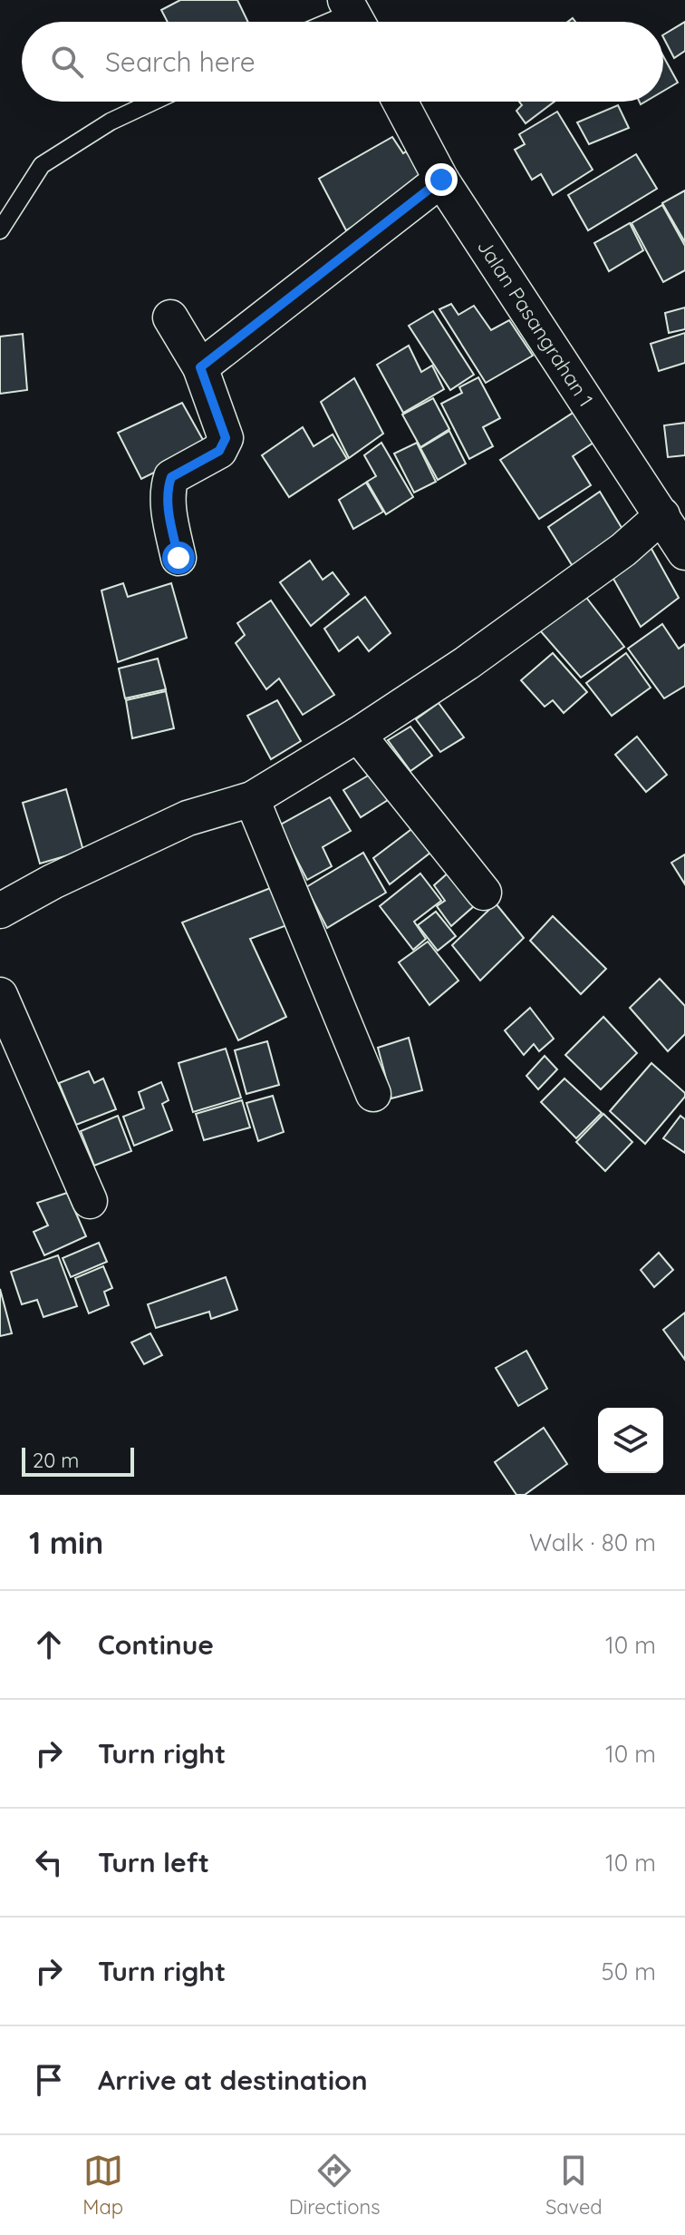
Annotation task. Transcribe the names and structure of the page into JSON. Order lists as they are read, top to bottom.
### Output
{
  "streets": {
    "street": ["Jalan Pasangrahan 1"]
  },
  "scale_bar": "20 m",
  "page": {
    "search": "Search here",
    "scale": "20 m",
    "heading": ["1 min", "Walk · 80 m"],
    "list": [
      ["Continue", "10 m"],
      ["Turn right", "10 m"],
      ["Turn left", "10 m"],
      ["Turn right", "50 m"],
      "Arrive at destination"
    ],
    "nav": ["Map", "Directions", "Saved"]
  }
}
